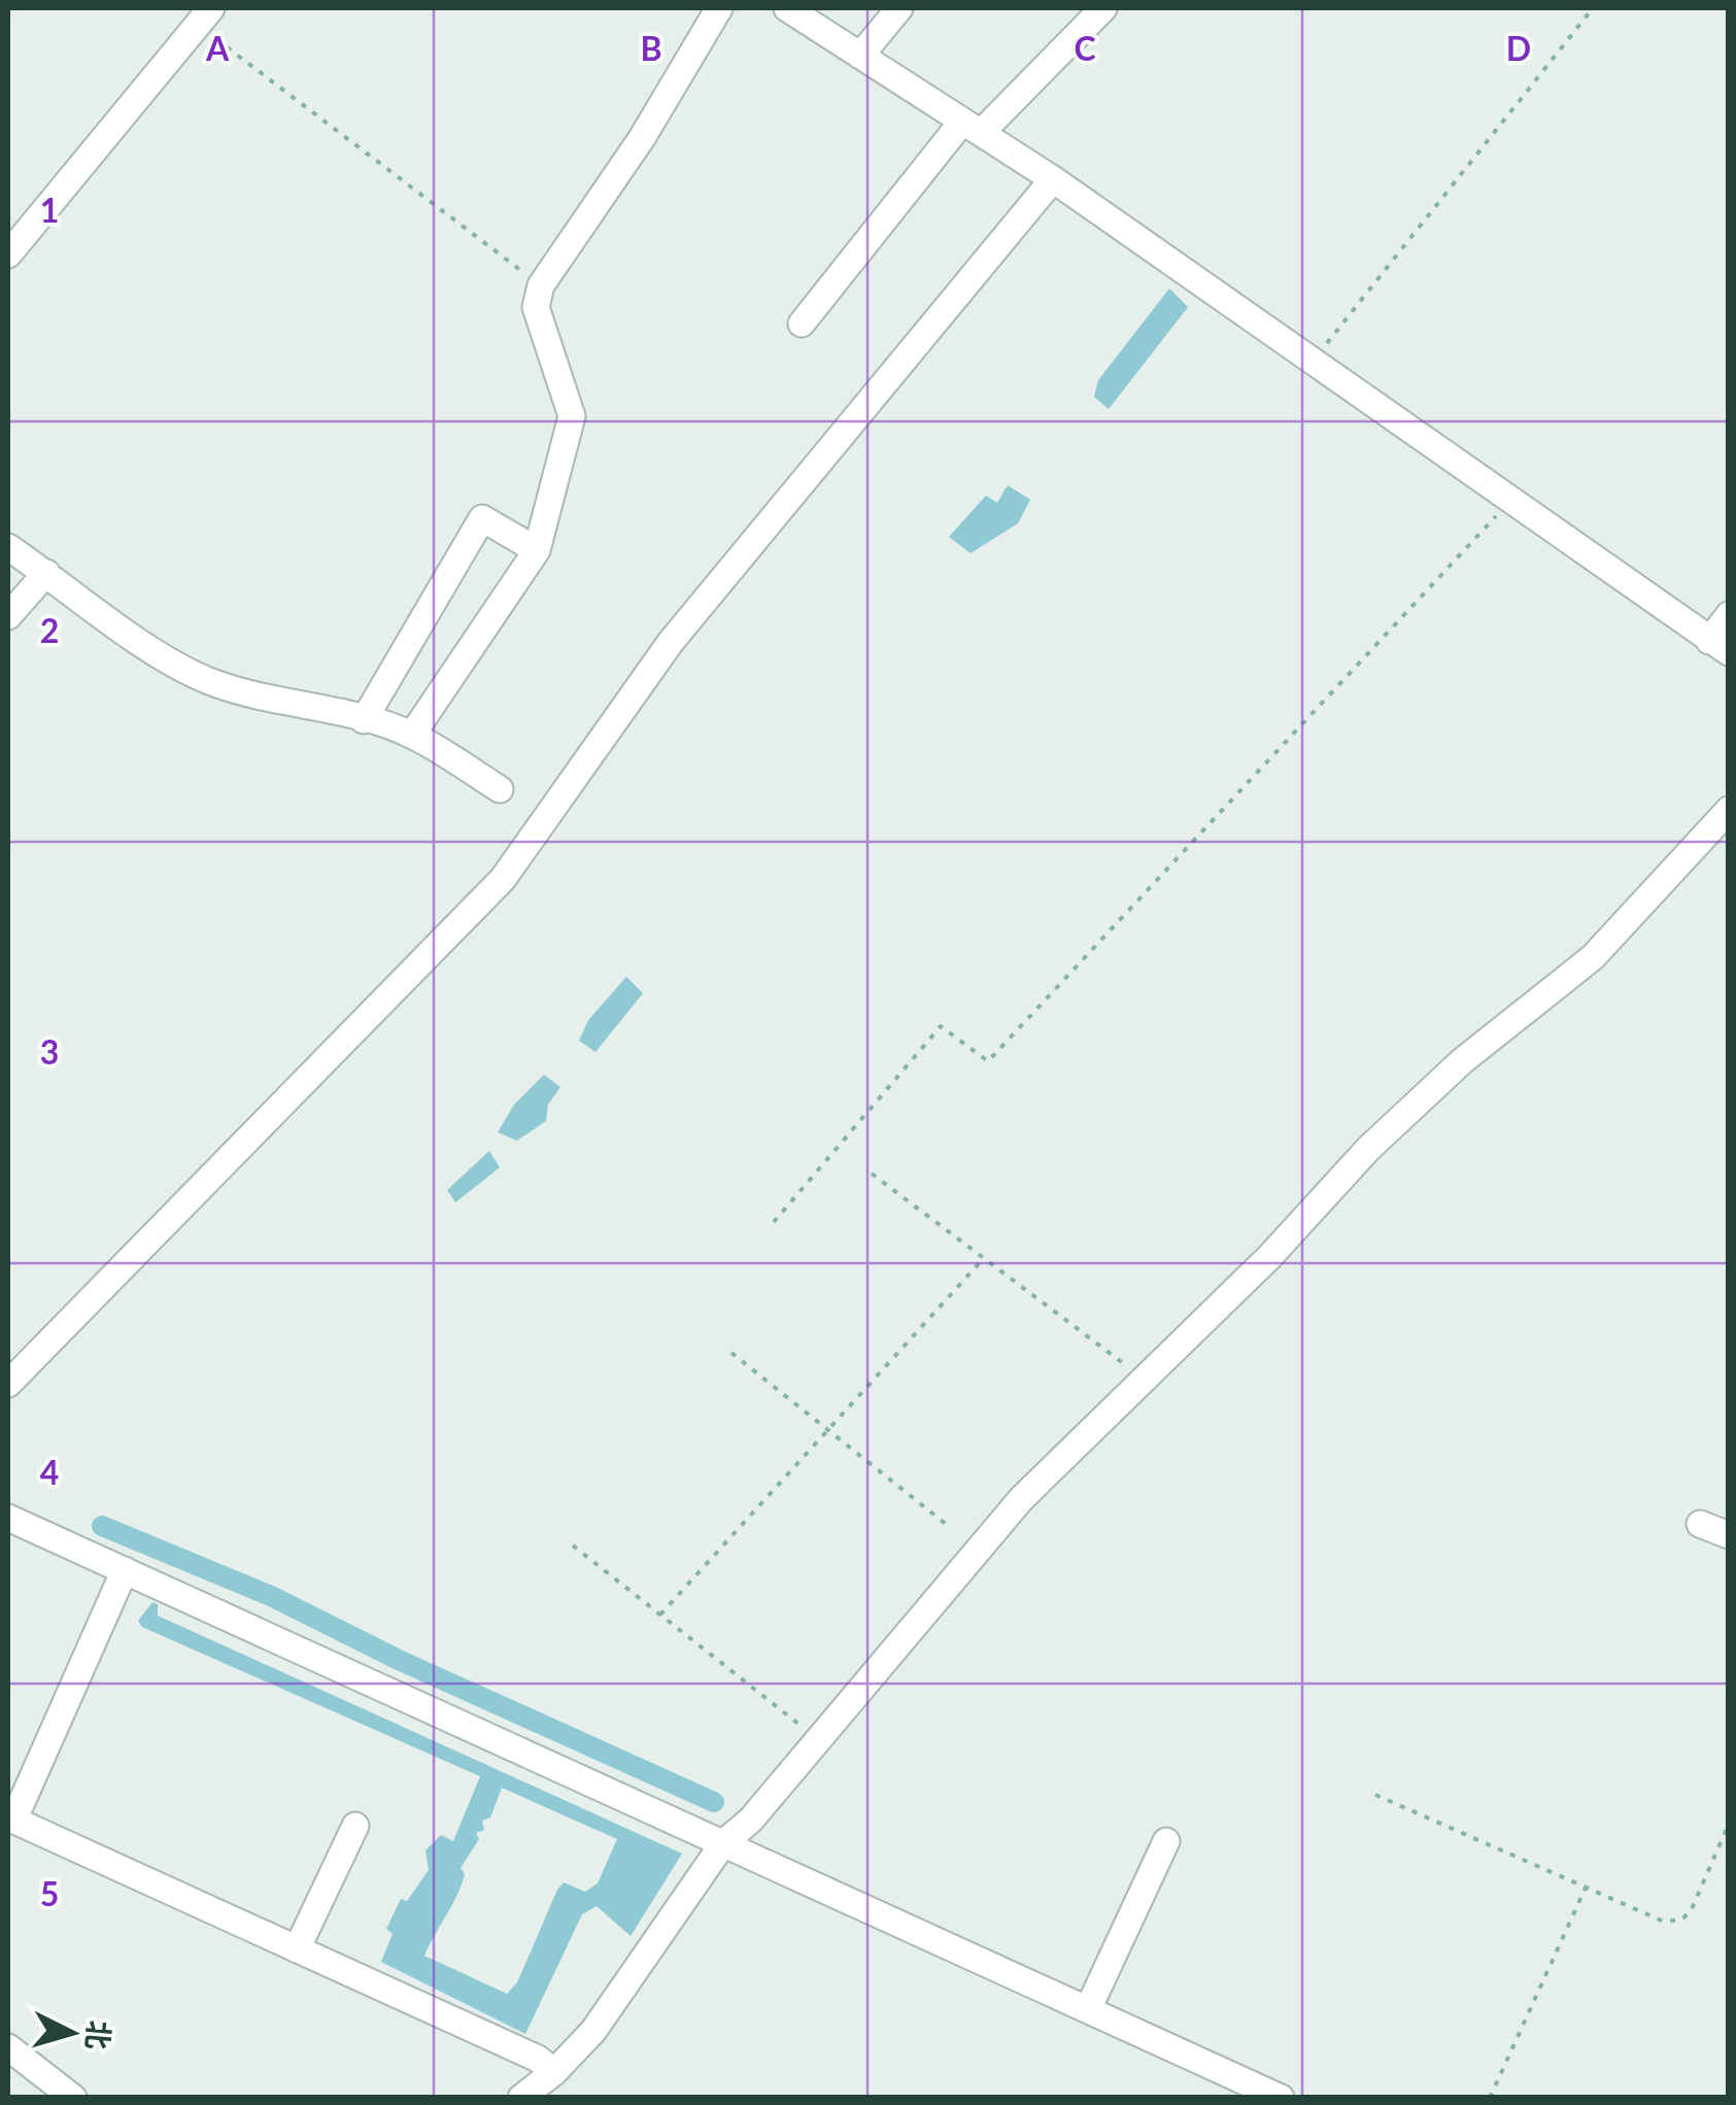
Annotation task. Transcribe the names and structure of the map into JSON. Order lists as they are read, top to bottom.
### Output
{
  "north": "right",
  "grid": {
    "columns": [
      "A",
      "B",
      "C",
      "D"
    ],
    "rows": [
      "1",
      "2",
      "3",
      "4",
      "5"
    ]
  }
}
